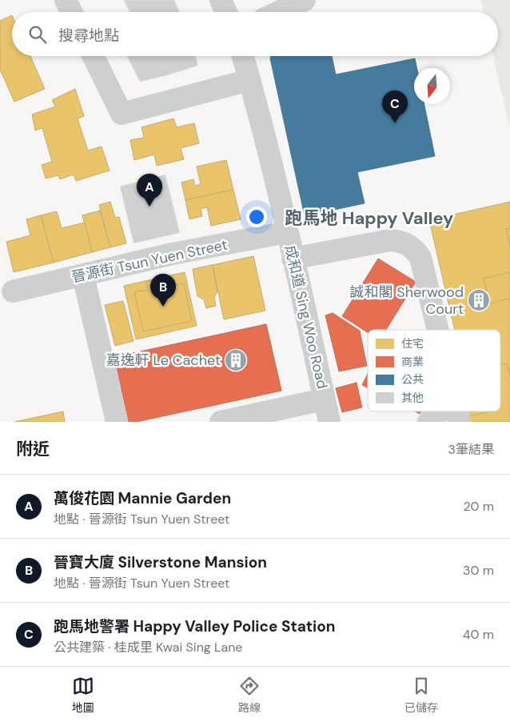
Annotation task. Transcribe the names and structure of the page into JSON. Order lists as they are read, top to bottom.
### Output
{
  "streets": {
    "street": ["晉源街 Tsun Yuen Street", "成和道 Sing Woo Road"]
  },
  "crossings": [
    ["晉源街 Tsun Yuen Street", "成和道 Sing Woo Road"]
  ],
  "districts": ["跑馬地 Happy Valley"],
  "places": {
    "building": ["誠和閣 Sherwood Court", "嘉逸軒 Le Cachet"]
  },
  "legend": [
    "住宅",
    "商業",
    "公共",
    "其他"
  ],
  "north": "bottom",
  "page": {
    "search": "搜尋地點",
    "pins": ["C", "A", "B"],
    "heading": ["附近", "3筆結果"],
    "list": [
      {
        "mark": "A",
        "name": "萬俊花園 Mannie Garden",
        "note": "地點 · 晉源街 Tsun Yuen Street",
        "value": "20 m"
      },
      {
        "mark": "B",
        "name": "晉寶大廈 Silverstone Mansion",
        "note": "地點 · 晉源街 Tsun Yuen Street",
        "value": "30 m"
      },
      {
        "mark": "C",
        "name": "跑馬地警署 Happy Valley Police Station",
        "note": "公共建築 · 桂成里 Kwai Sing Lane",
        "value": "40 m"
      }
    ],
    "nav": ["地圖", "路線", "已儲存"]
  }
}
